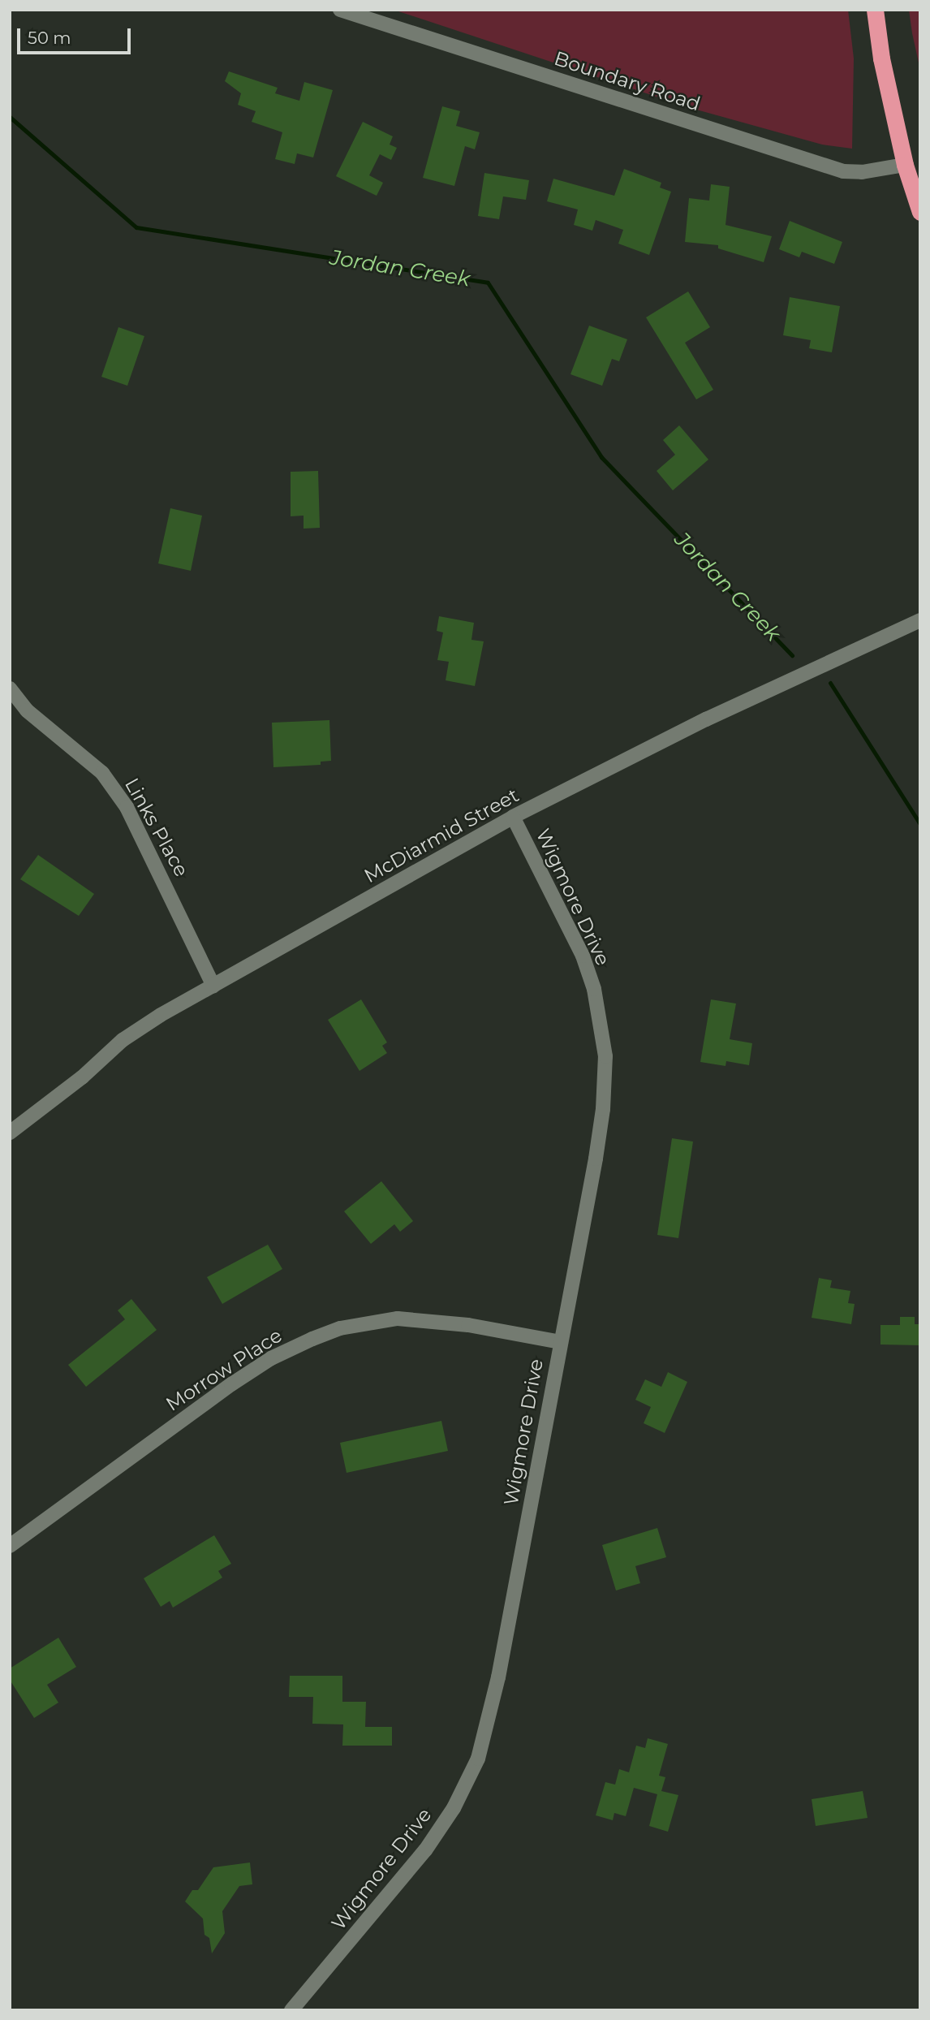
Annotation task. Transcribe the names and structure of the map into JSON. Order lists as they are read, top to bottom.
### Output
{
  "streets": {
    "street": [
      "Boundary Road",
      "Links Place",
      "McDiarmid Street",
      "Wigmore Drive",
      "Morrow Place"
    ]
  },
  "crossings": [
    ["Links Place", "McDiarmid Street"],
    ["McDiarmid Street", "Wigmore Drive"],
    ["Wigmore Drive", "Morrow Place"]
  ],
  "water": ["Jordan Creek"],
  "scale_bar": "50 m"
}
